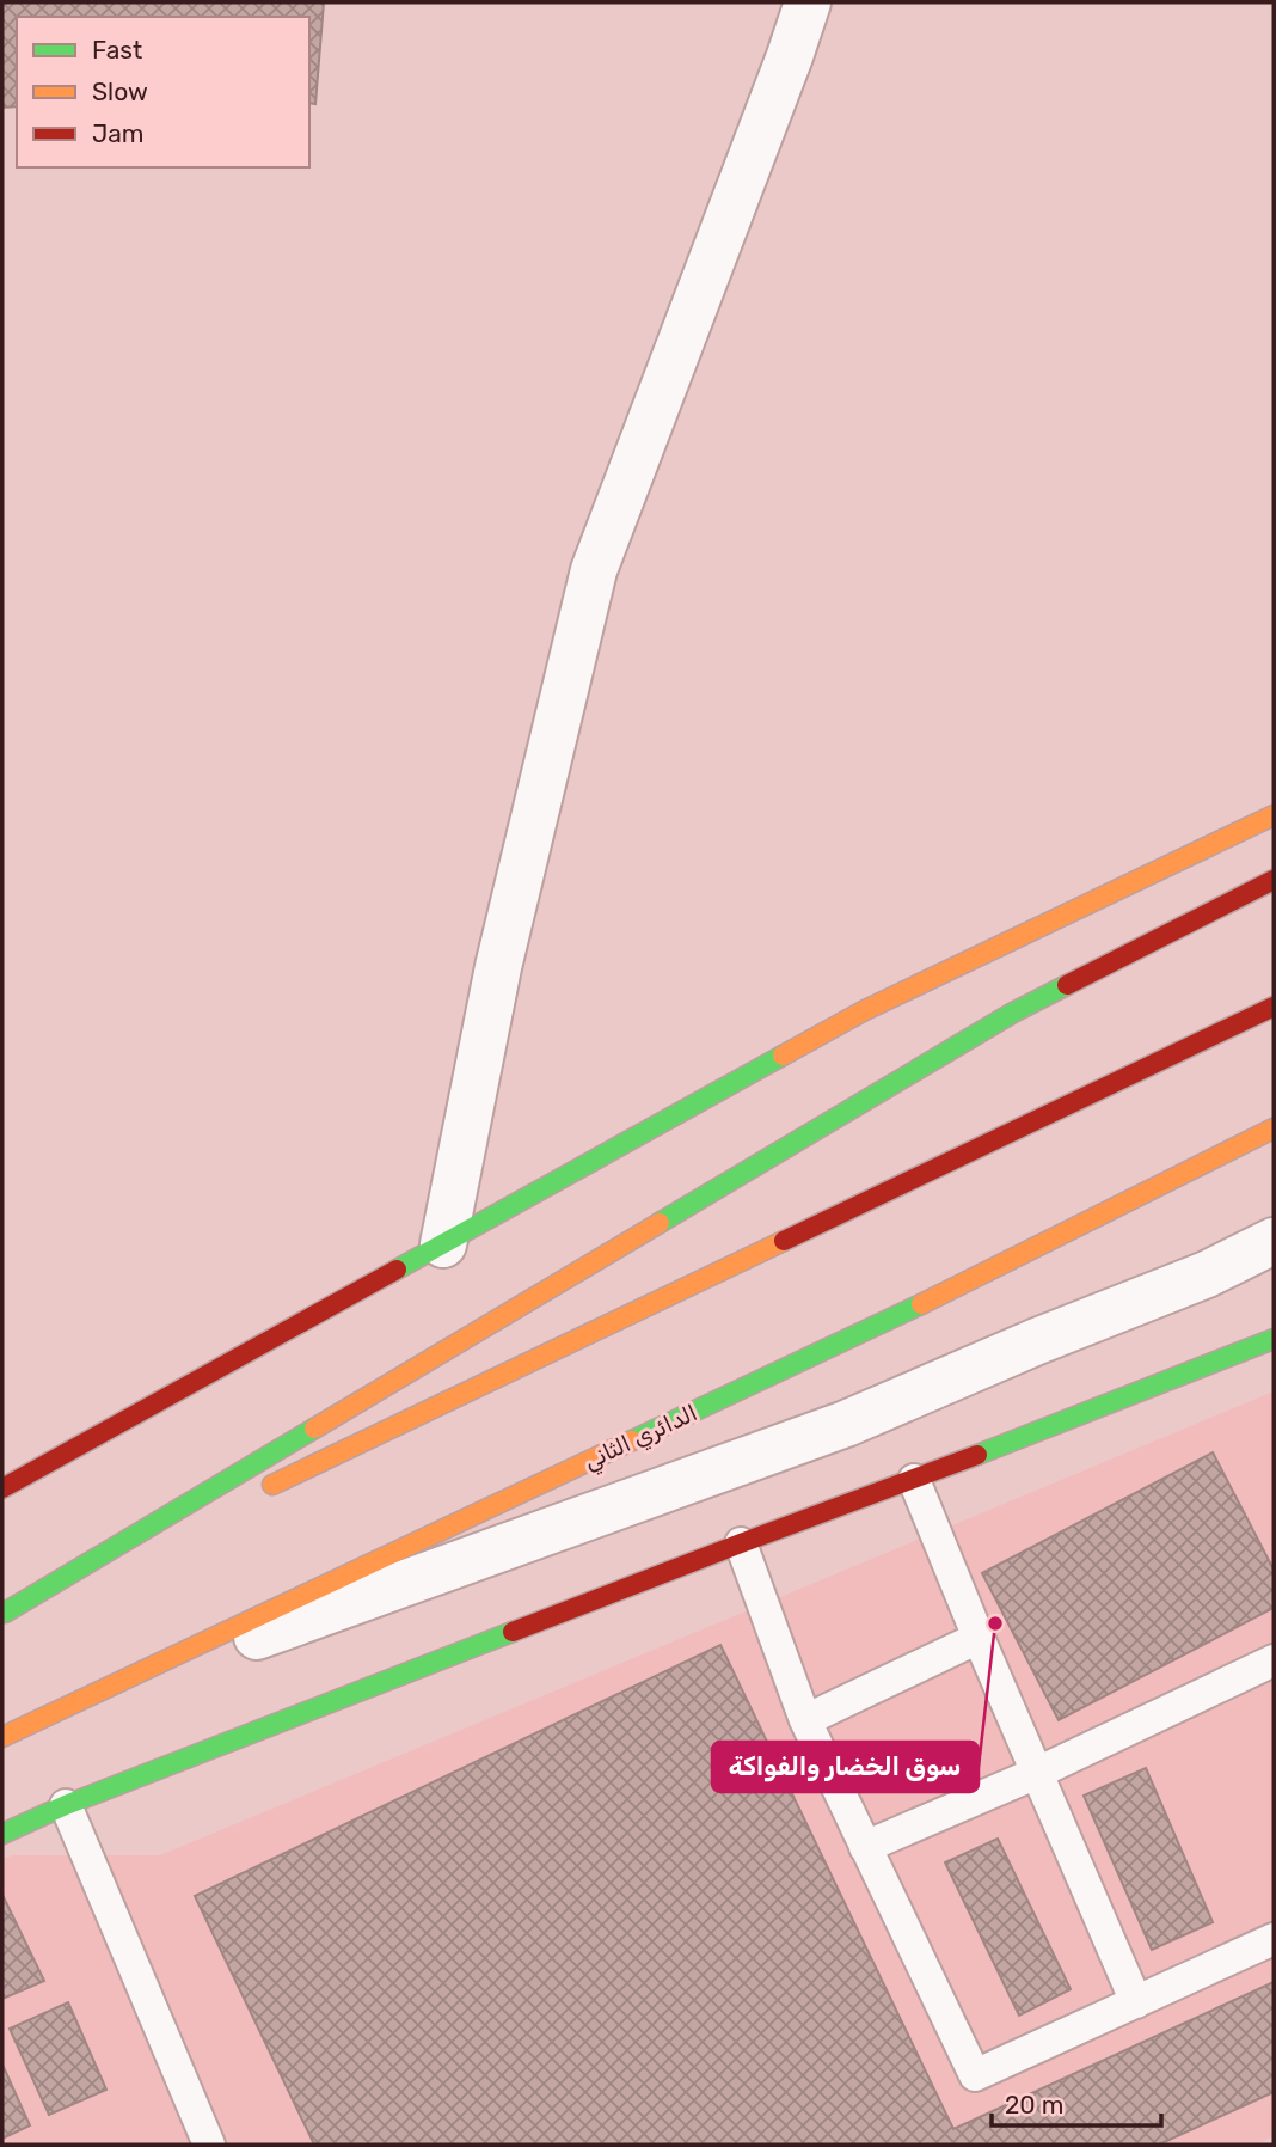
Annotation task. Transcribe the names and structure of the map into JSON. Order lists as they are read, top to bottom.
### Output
{
  "streets": {
    "main road": ["الدائري الثاني"]
  },
  "places": ["سوق الخضار والفواكة"],
  "legend": ["Fast", "Slow", "Jam"],
  "scale_bar": "20 m"
}
